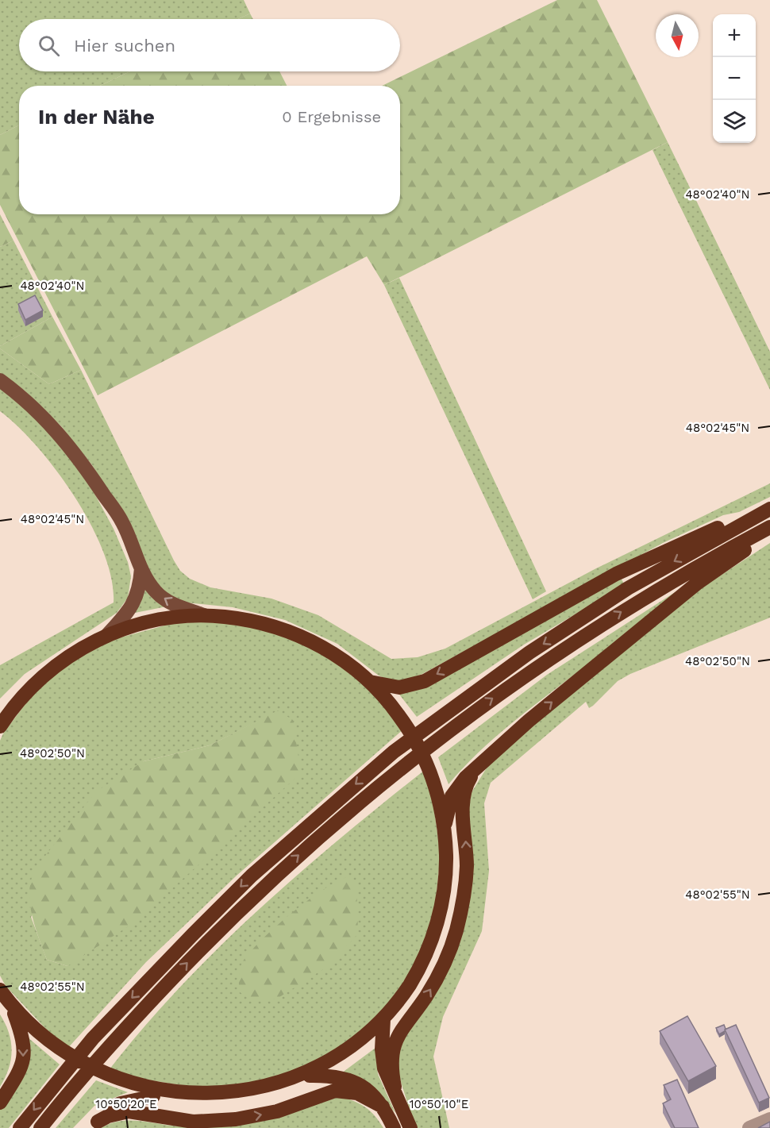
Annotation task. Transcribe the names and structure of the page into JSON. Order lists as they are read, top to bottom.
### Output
{
  "north": "bottom",
  "page": {
    "map_buttons": ["+", "−"],
    "search": "Hier suchen",
    "heading": ["In der Nähe", "0 Ergebnisse"]
  },
  "coordinates": [
    "48°02'40\"N",
    "48°02'45\"N",
    "48°02'50\"N",
    "48°02'55\"N",
    "10°50'20\"E",
    "10°50'10\"E"
  ]
}
